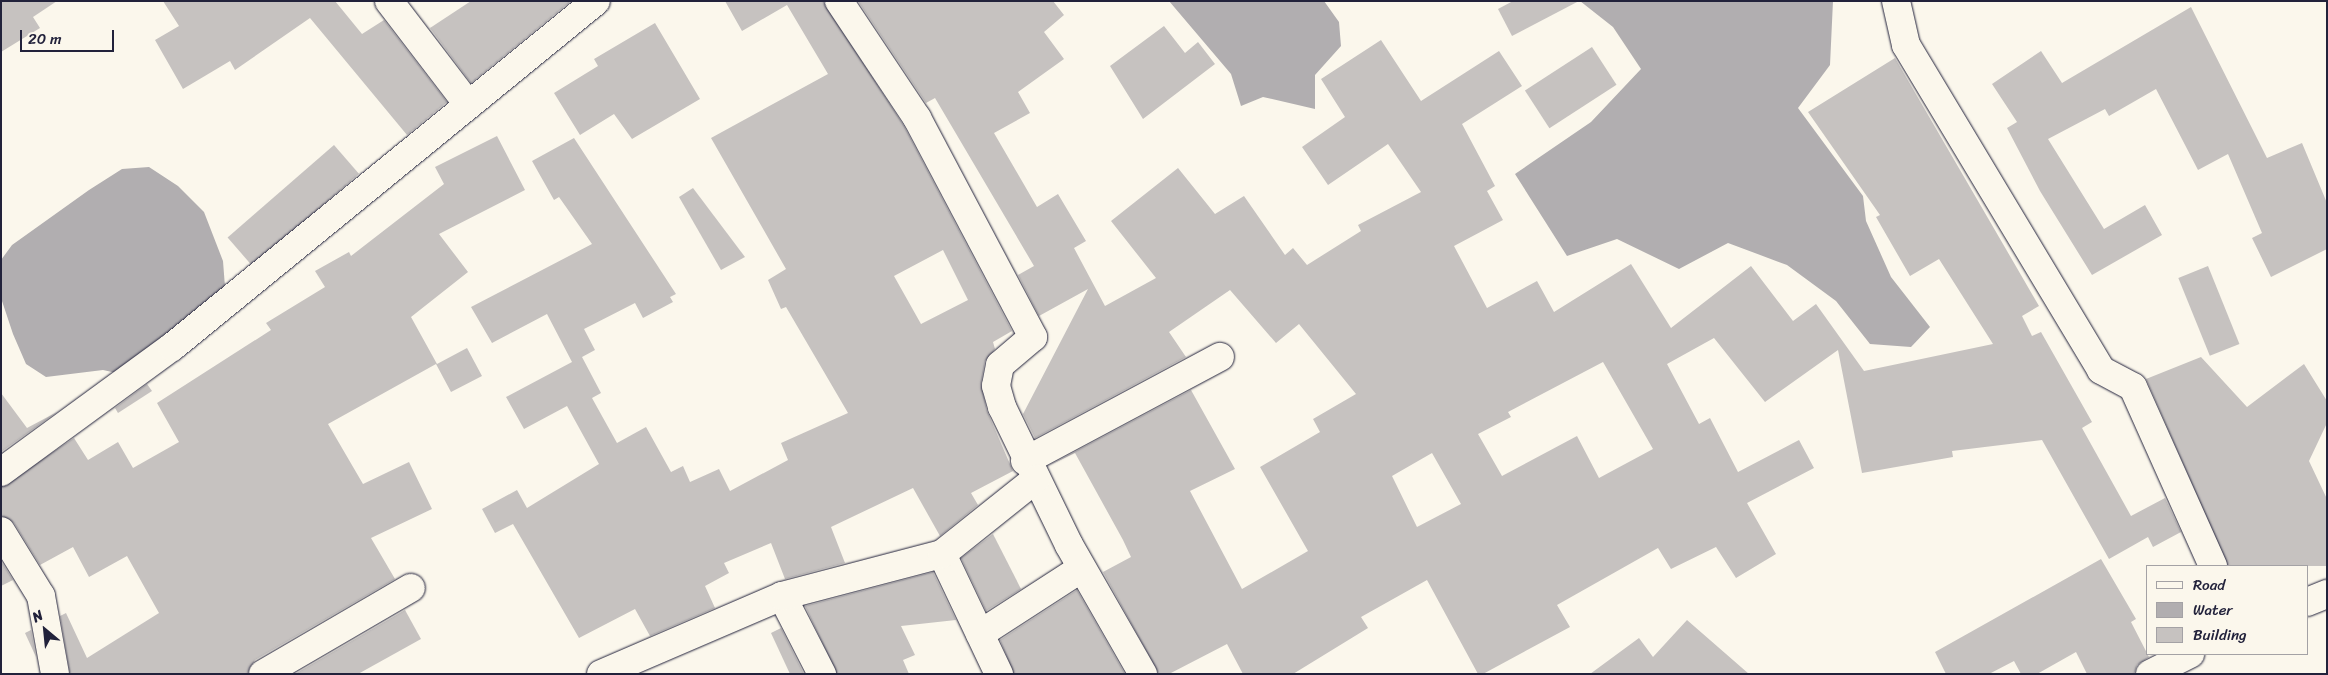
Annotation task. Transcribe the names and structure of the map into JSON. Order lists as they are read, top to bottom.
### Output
{
  "legend": ["Road", "Water", "Building"],
  "scale_bar": "20 m",
  "north": "top left"
}
